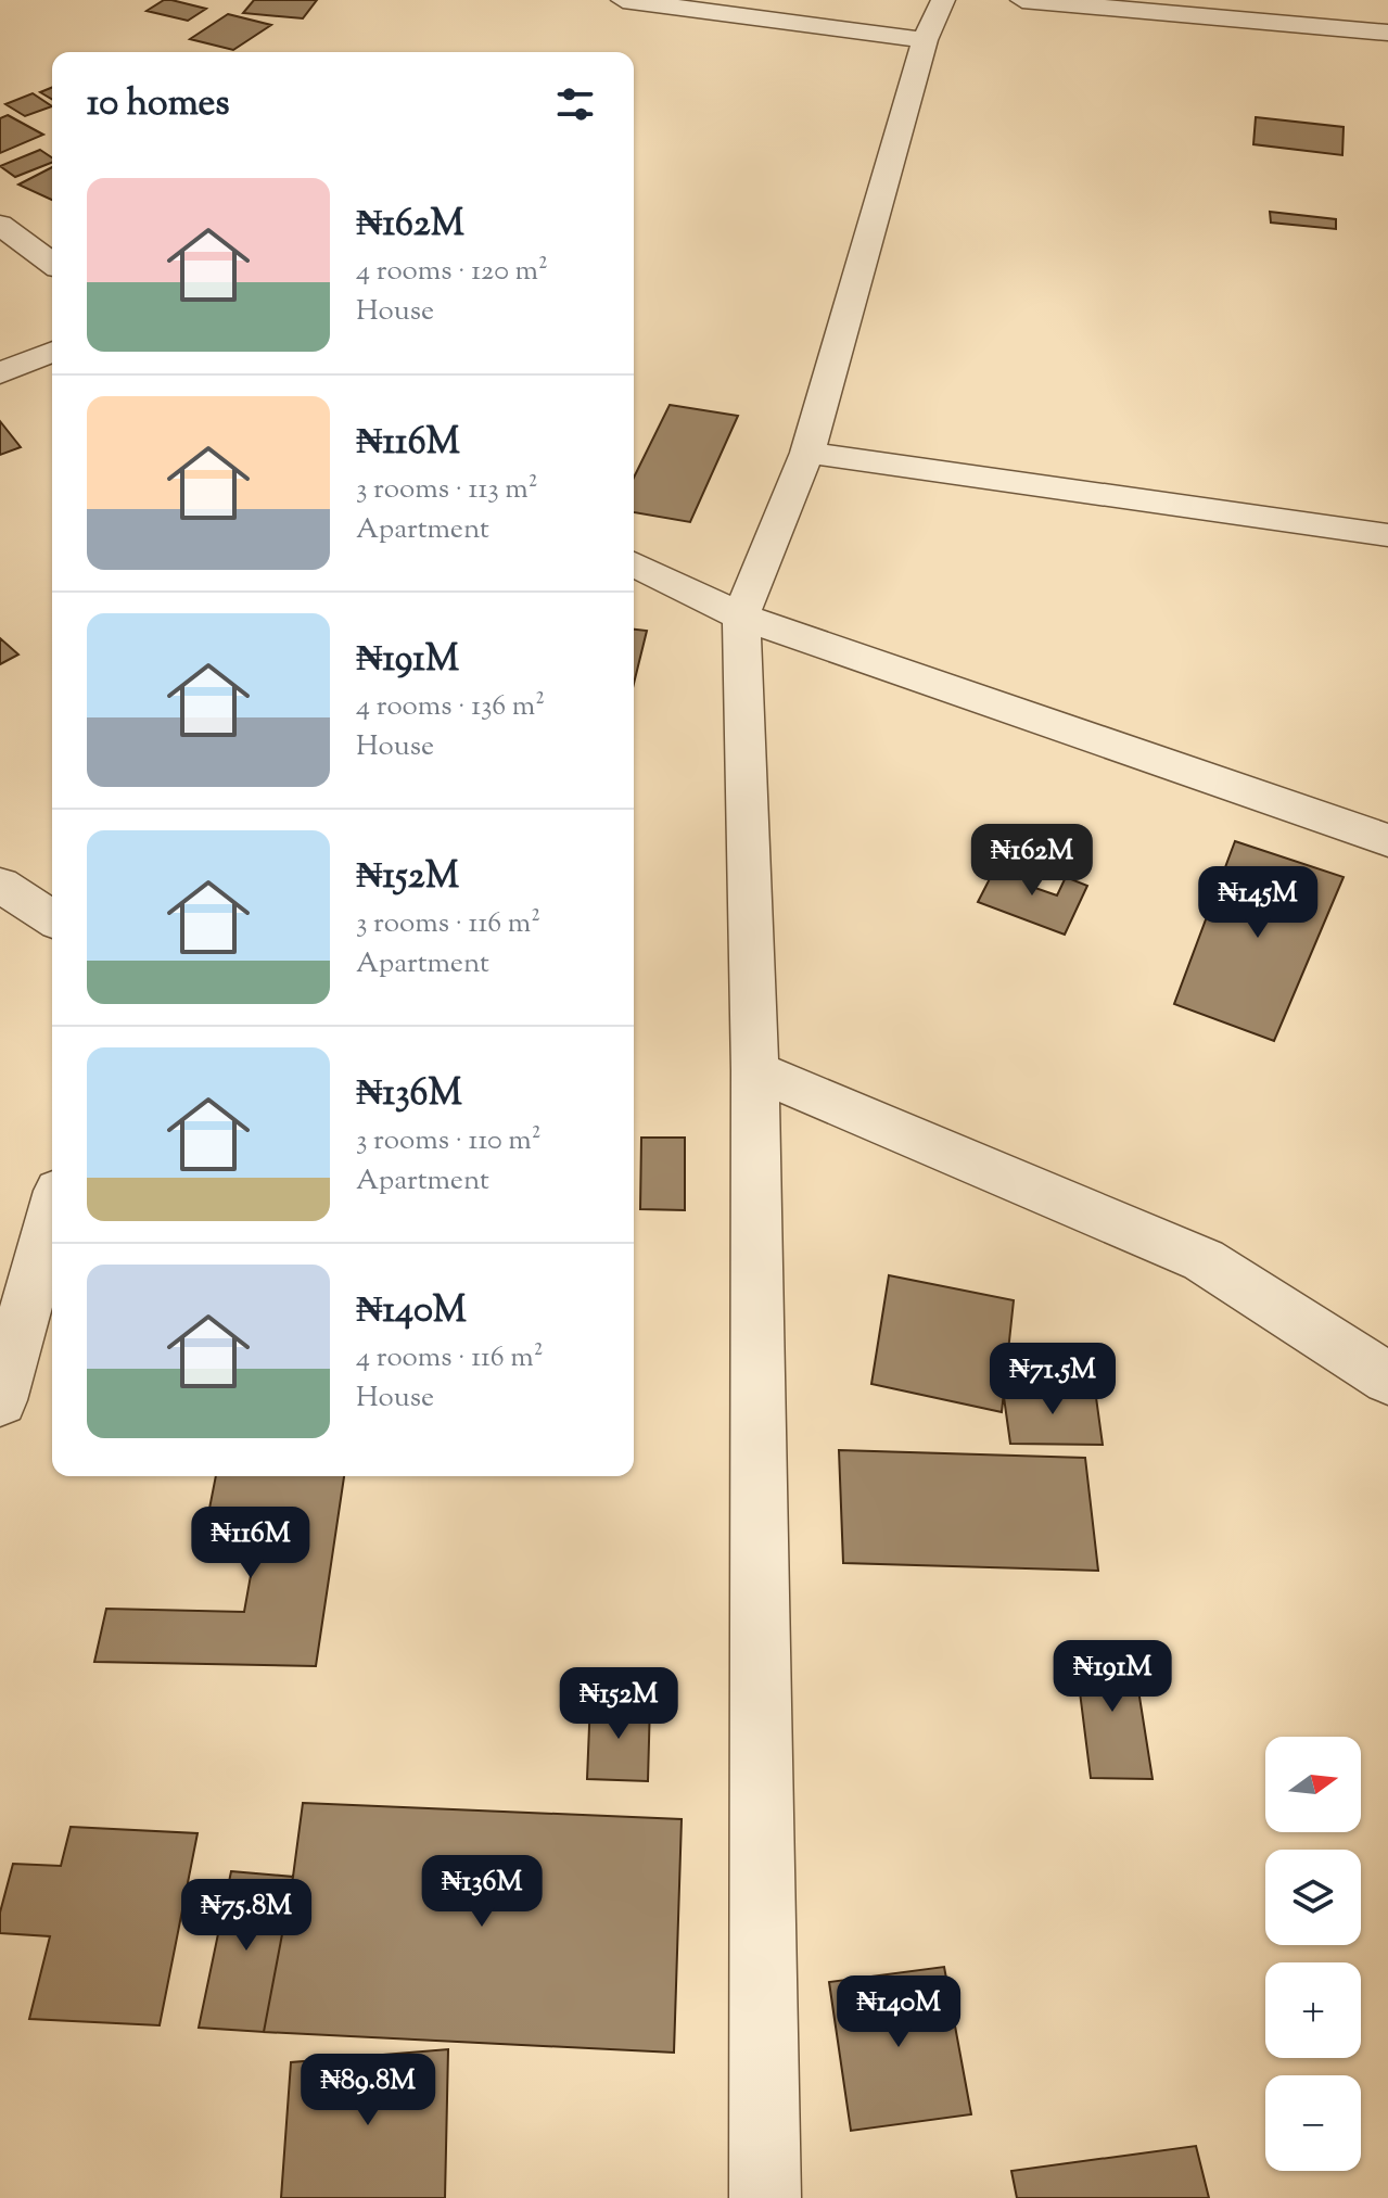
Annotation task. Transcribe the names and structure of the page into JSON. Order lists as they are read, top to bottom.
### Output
{
  "north": "right",
  "page": {
    "heading": "10 homes",
    "list": [
      {
        "name": "₦162M",
        "note": "4 rooms · 120 m² · House"
      },
      {
        "name": "₦116M",
        "note": "3 rooms · 113 m² · Apartment"
      },
      {
        "name": "₦191M",
        "note": "4 rooms · 136 m² · House"
      },
      {
        "name": "₦152M",
        "note": "3 rooms · 116 m² · Apartment"
      },
      {
        "name": "₦136M",
        "note": "3 rooms · 110 m² · Apartment"
      },
      {
        "name": "₦140M",
        "note": "4 rooms · 116 m² · House"
      }
    ],
    "price": [
      "₦162M",
      "₦145M",
      "₦71.5M",
      "₦116M",
      "₦191M",
      "₦152M",
      "₦136M",
      "₦75.8M",
      "₦140M",
      "₦89.8M"
    ],
    "map_buttons": ["+", "−"]
  }
}
